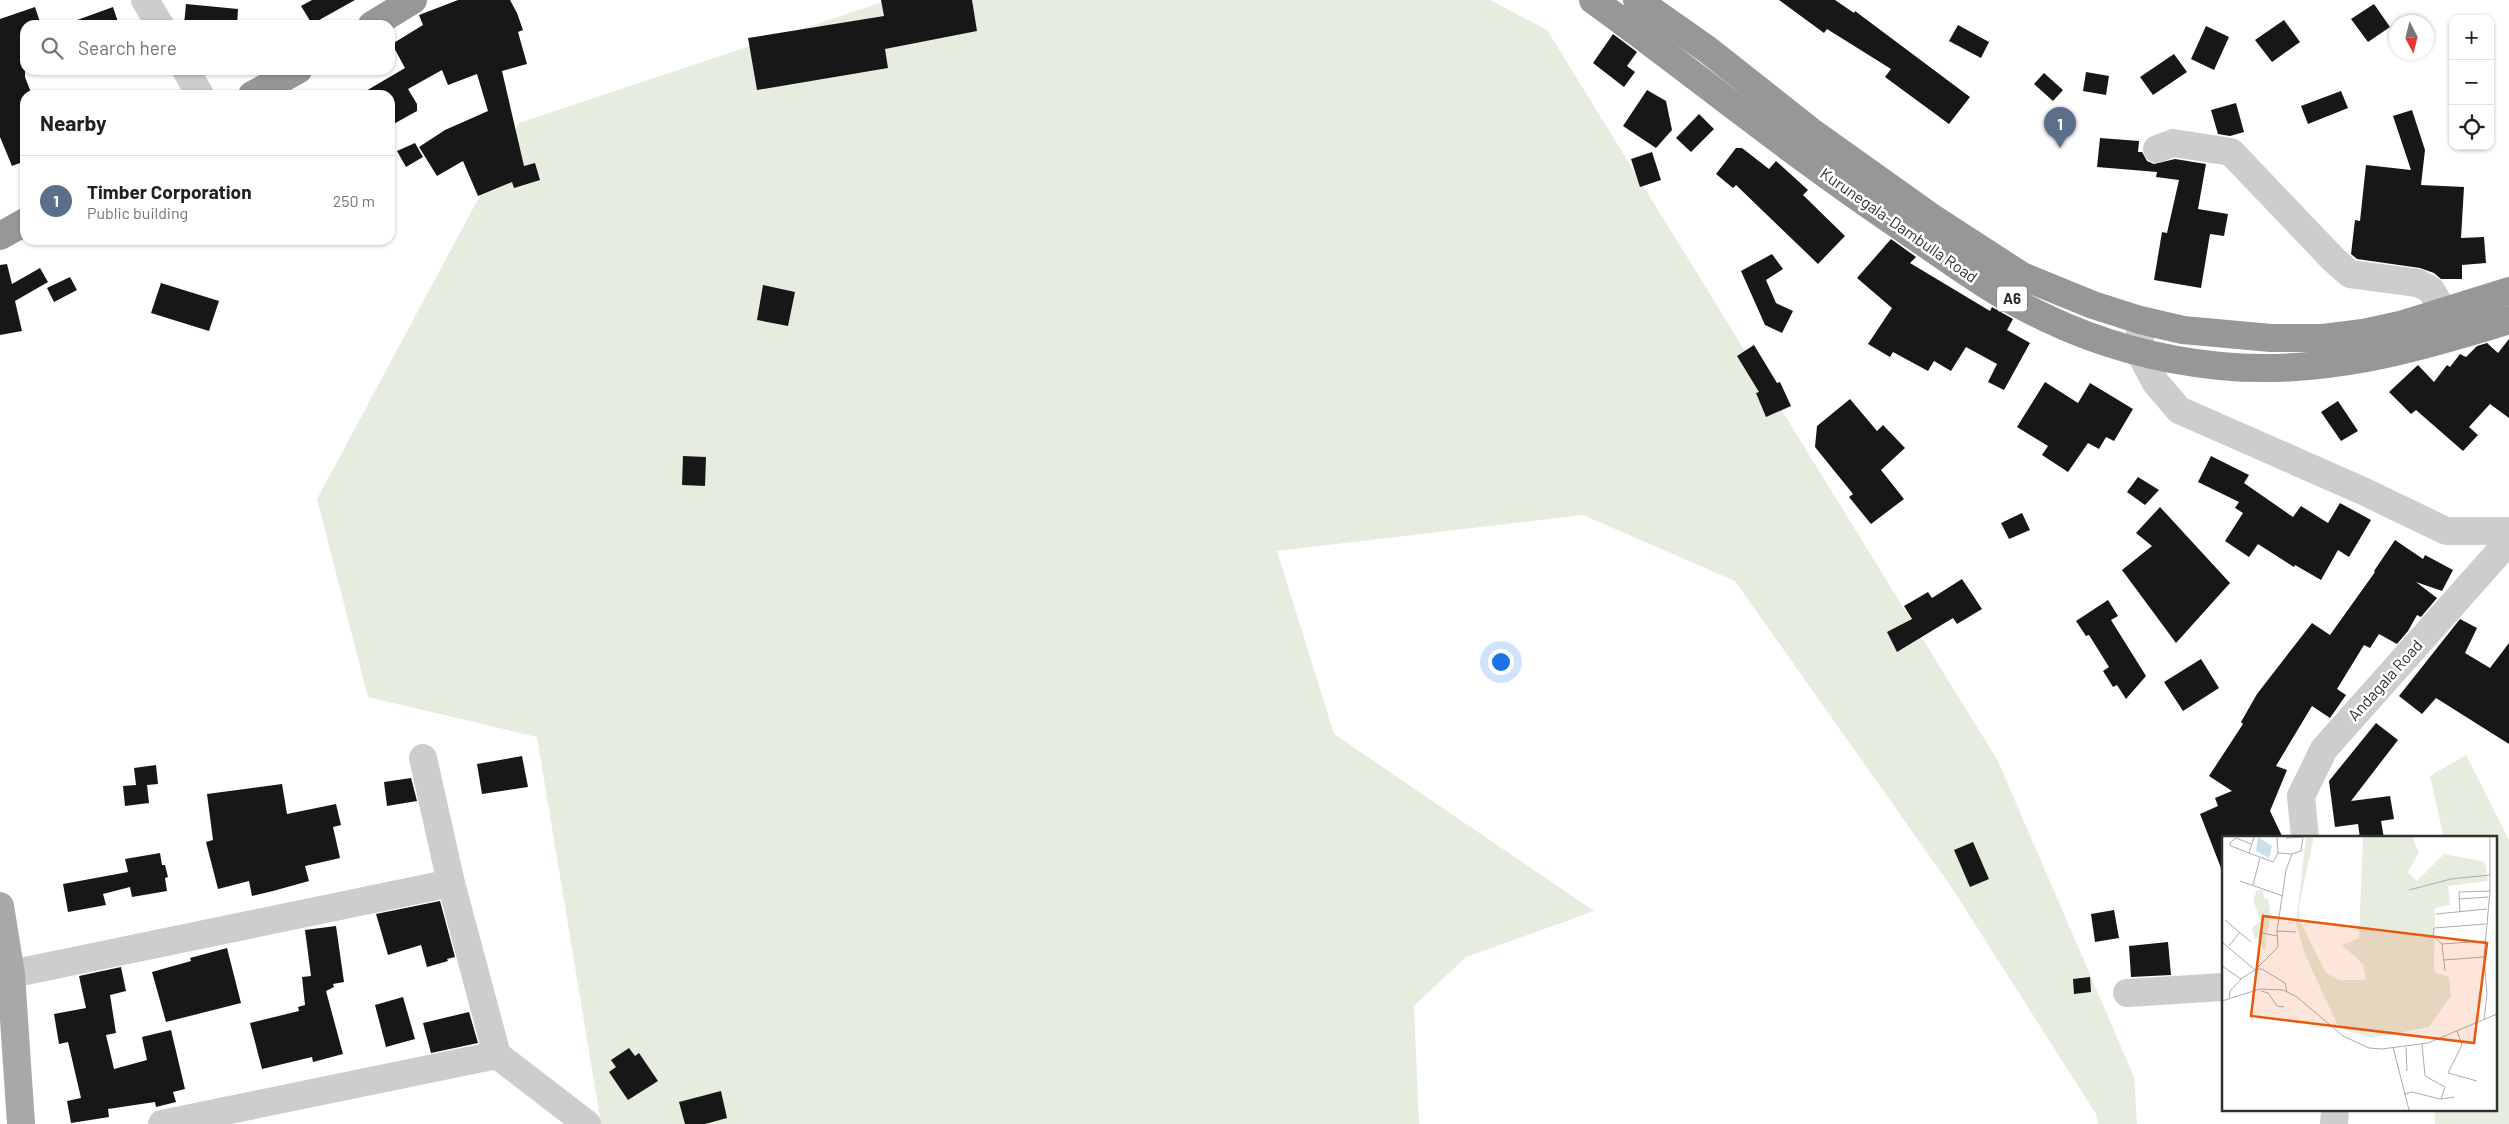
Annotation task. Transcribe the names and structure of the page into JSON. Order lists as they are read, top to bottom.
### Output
{
  "streets": {
    "highway": ["Kurunegala-Dambulla Road", "A6"],
    "street": ["Andagala Road"]
  },
  "north": "bottom",
  "page": {
    "map_buttons": ["+", "−"],
    "search": "Search here",
    "heading": "Nearby",
    "pins": "1",
    "list": [
      {
        "mark": "1",
        "name": "Timber Corporation",
        "note": "Public building",
        "value": "250 m"
      }
    ]
  }
}
